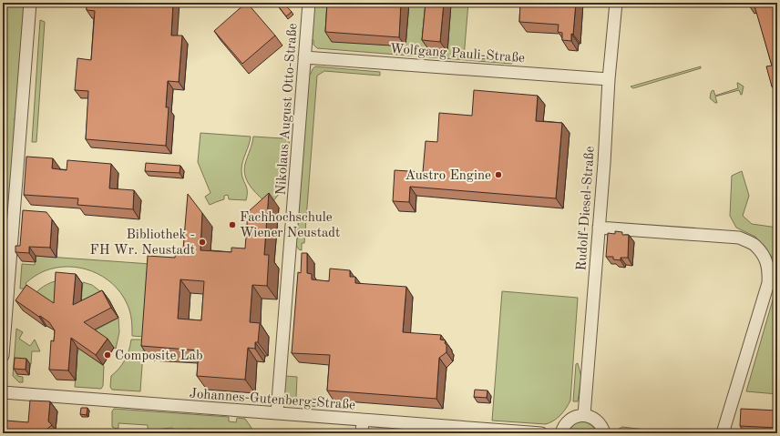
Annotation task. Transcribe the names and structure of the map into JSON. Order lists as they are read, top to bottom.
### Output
{
  "streets": {
    "street": [
      "Wolfgang Pauli-Straße",
      "Nikolaus August Otto-Straße",
      "Rudolf-Diesel-Straße",
      "Johannes-Gutenberg-Straße"
    ]
  },
  "crossings": [
    ["Wolfgang Pauli-Straße", "Nikolaus August Otto-Straße"],
    ["Wolfgang Pauli-Straße", "Rudolf-Diesel-Straße"],
    ["Nikolaus August Otto-Straße", "Johannes-Gutenberg-Straße"]
  ],
  "places": [
    "Austro Engine",
    "Fachhochschule Wiener Neustadt",
    "Bibliothek - FH Wr. Neustadt",
    "Composite Lab"
  ]
}
